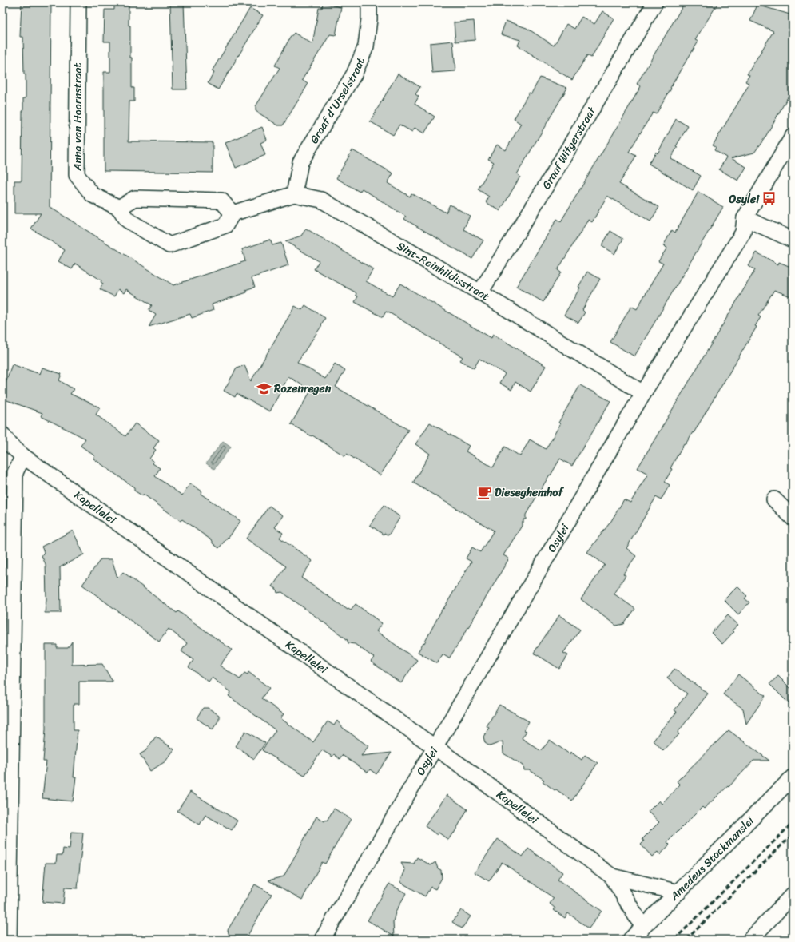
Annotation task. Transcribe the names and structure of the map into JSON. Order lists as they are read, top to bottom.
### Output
{
  "streets": {
    "street": [
      "Graaf d'Urselstraat",
      "Anna van Hoornstraat",
      "Graaf Witgerstraat",
      "Sint-Reinhildisstraat",
      "Kapellelei",
      "Osylei",
      "Amedeus Stockmanslei"
    ]
  },
  "crossings": [
    ["Graaf d'Urselstraat", "Sint-Reinhildisstraat"],
    ["Graaf Witgerstraat", "Sint-Reinhildisstraat"],
    ["Sint-Reinhildisstraat", "Osylei"],
    ["Kapellelei", "Osylei"],
    ["Kapellelei", "Amedeus Stockmanslei"]
  ],
  "places": {
    "bus stop": ["Osylei"],
    "school or university": ["Rozenregen"],
    "cafe": ["Dieseghemhof"]
  }
}
